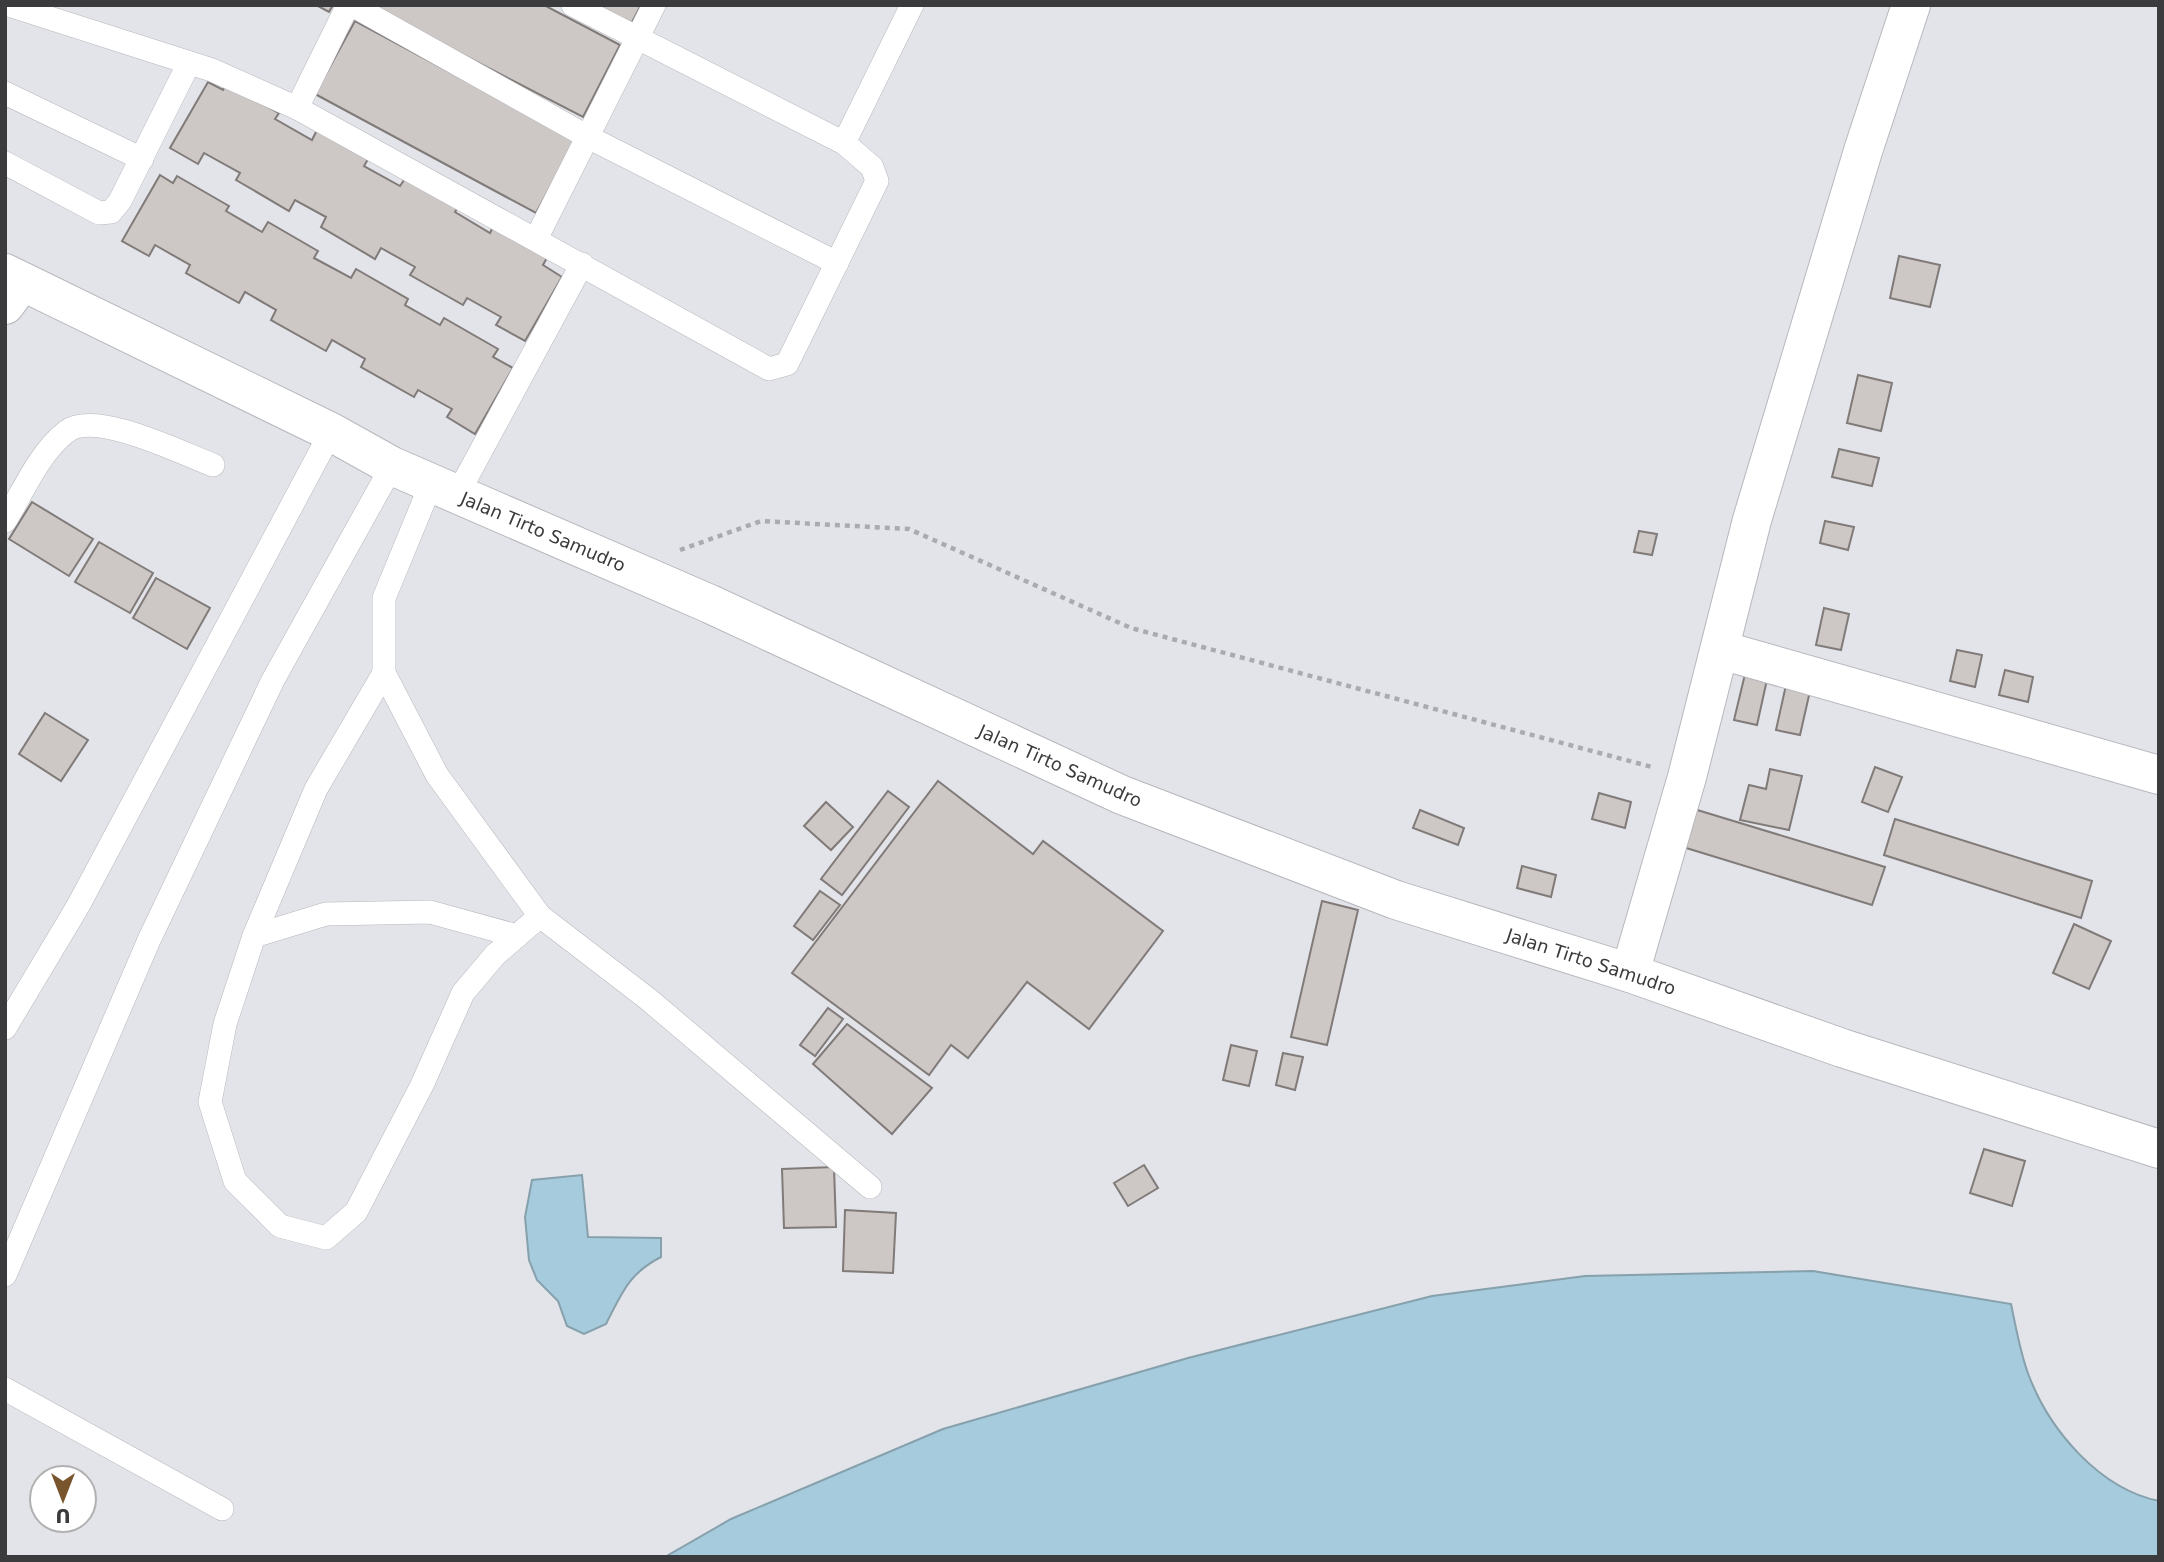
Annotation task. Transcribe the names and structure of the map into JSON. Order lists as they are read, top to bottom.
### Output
{
  "streets": {
    "street": ["Jalan Tirto Samudro"]
  },
  "north": "bottom"
}
